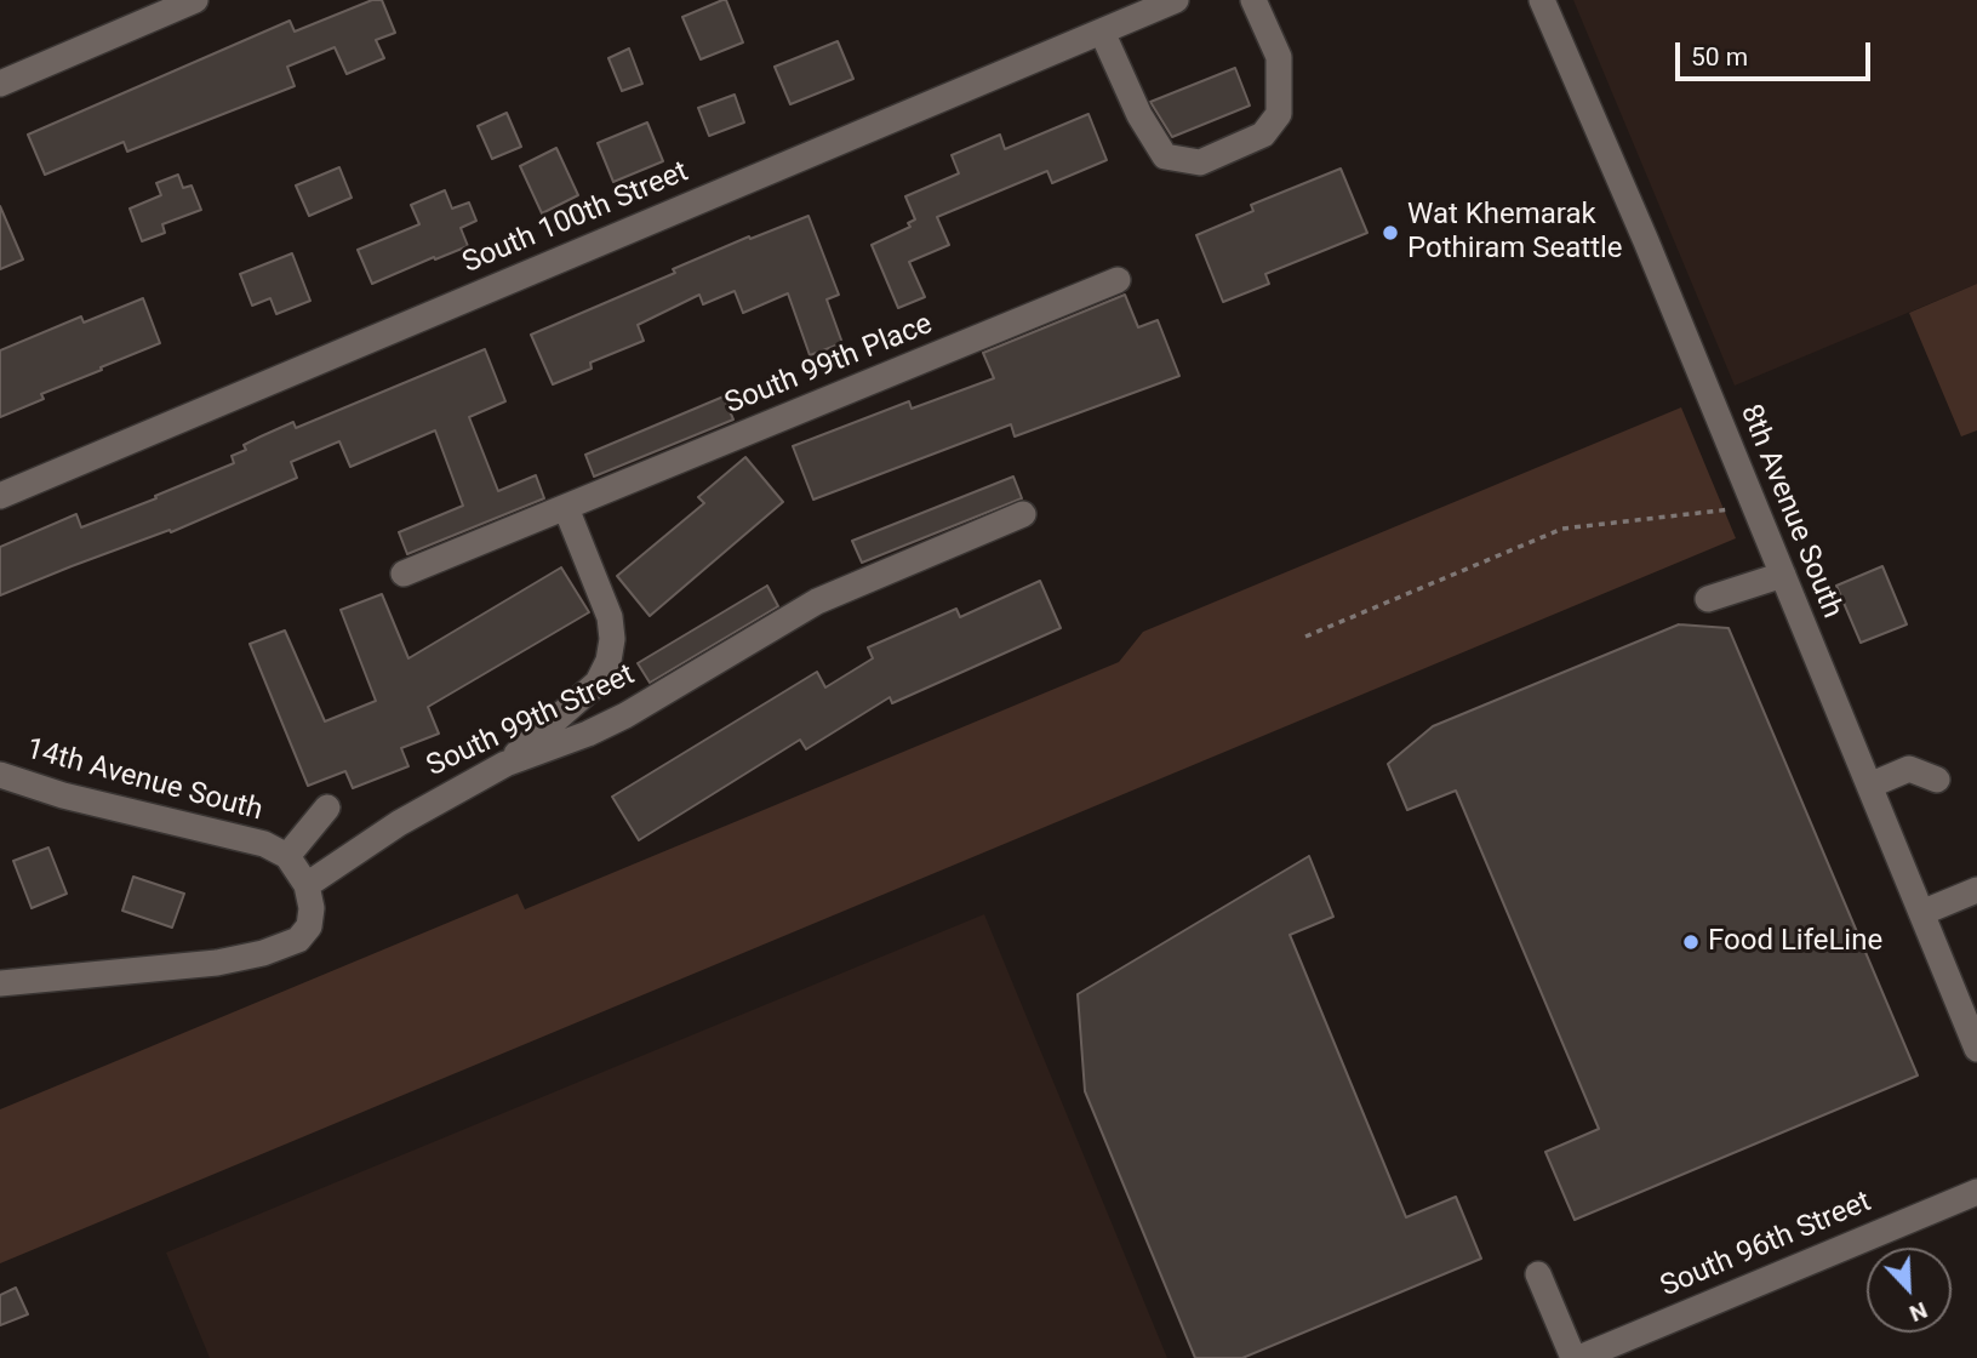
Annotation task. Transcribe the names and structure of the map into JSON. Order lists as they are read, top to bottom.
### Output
{
  "streets": {
    "street": [
      "South 100th Street",
      "South 99th Place",
      "8th Avenue South",
      "South 99th Street",
      "14th Avenue South",
      "South 96th Street"
    ]
  },
  "crossings": [
    ["South 99th Street", "14th Avenue South"]
  ],
  "places": ["Wat Khemarak Pothiram Seattle", "Food LifeLine"],
  "scale_bar": "50 m",
  "north": "bottom right"
}
